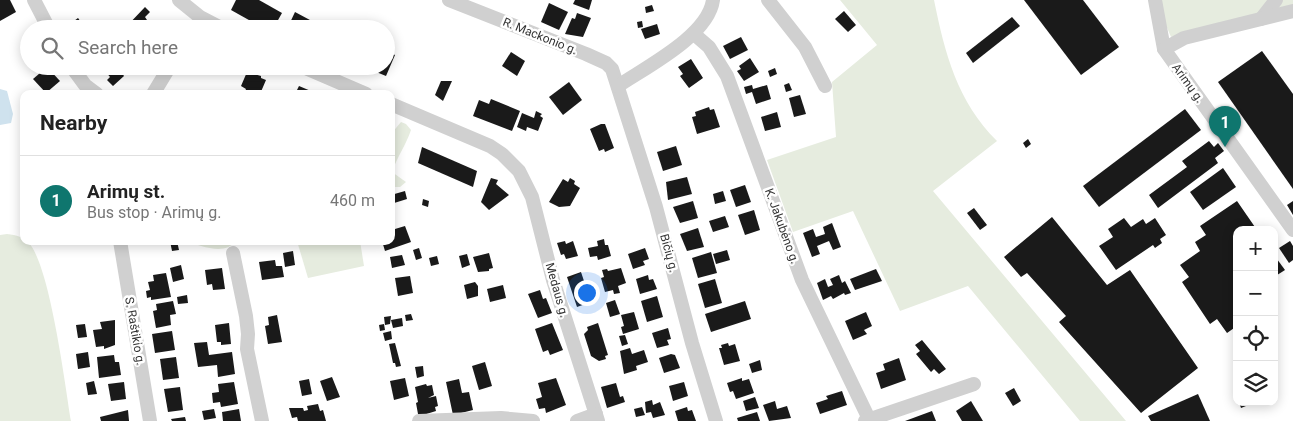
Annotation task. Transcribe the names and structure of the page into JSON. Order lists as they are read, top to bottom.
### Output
{
  "streets": {
    "street": [
      "R. Mackonio g.",
      "Arimų g.",
      "K. Jakubėno g.",
      "Bičių g.",
      "Medaus g.",
      "S. Raštikio g."
    ]
  },
  "crossings": [
    ["R. Mackonio g.", "Bičių g."]
  ],
  "page": {
    "search": "Search here",
    "heading": "Nearby",
    "pins": "1",
    "list": [
      {
        "mark": "1",
        "name": "Arimų st.",
        "note": "Bus stop · Arimų g.",
        "value": "460 m"
      }
    ],
    "map_buttons": ["+", "−"]
  }
}
